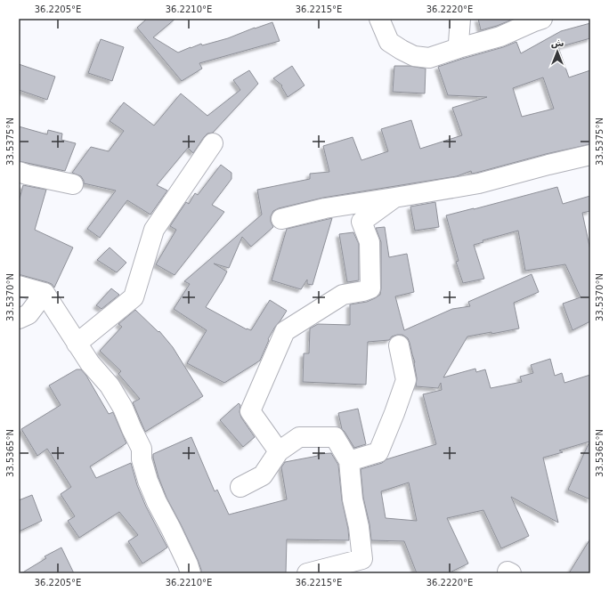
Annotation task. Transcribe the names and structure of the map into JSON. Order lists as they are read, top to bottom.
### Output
{
  "north": "top",
  "coordinates": [
    "36.2205°E",
    "36.2210°E",
    "36.2215°E",
    "36.2220°E",
    "33.5375°N",
    "33.5370°N",
    "33.5365°N"
  ]
}
